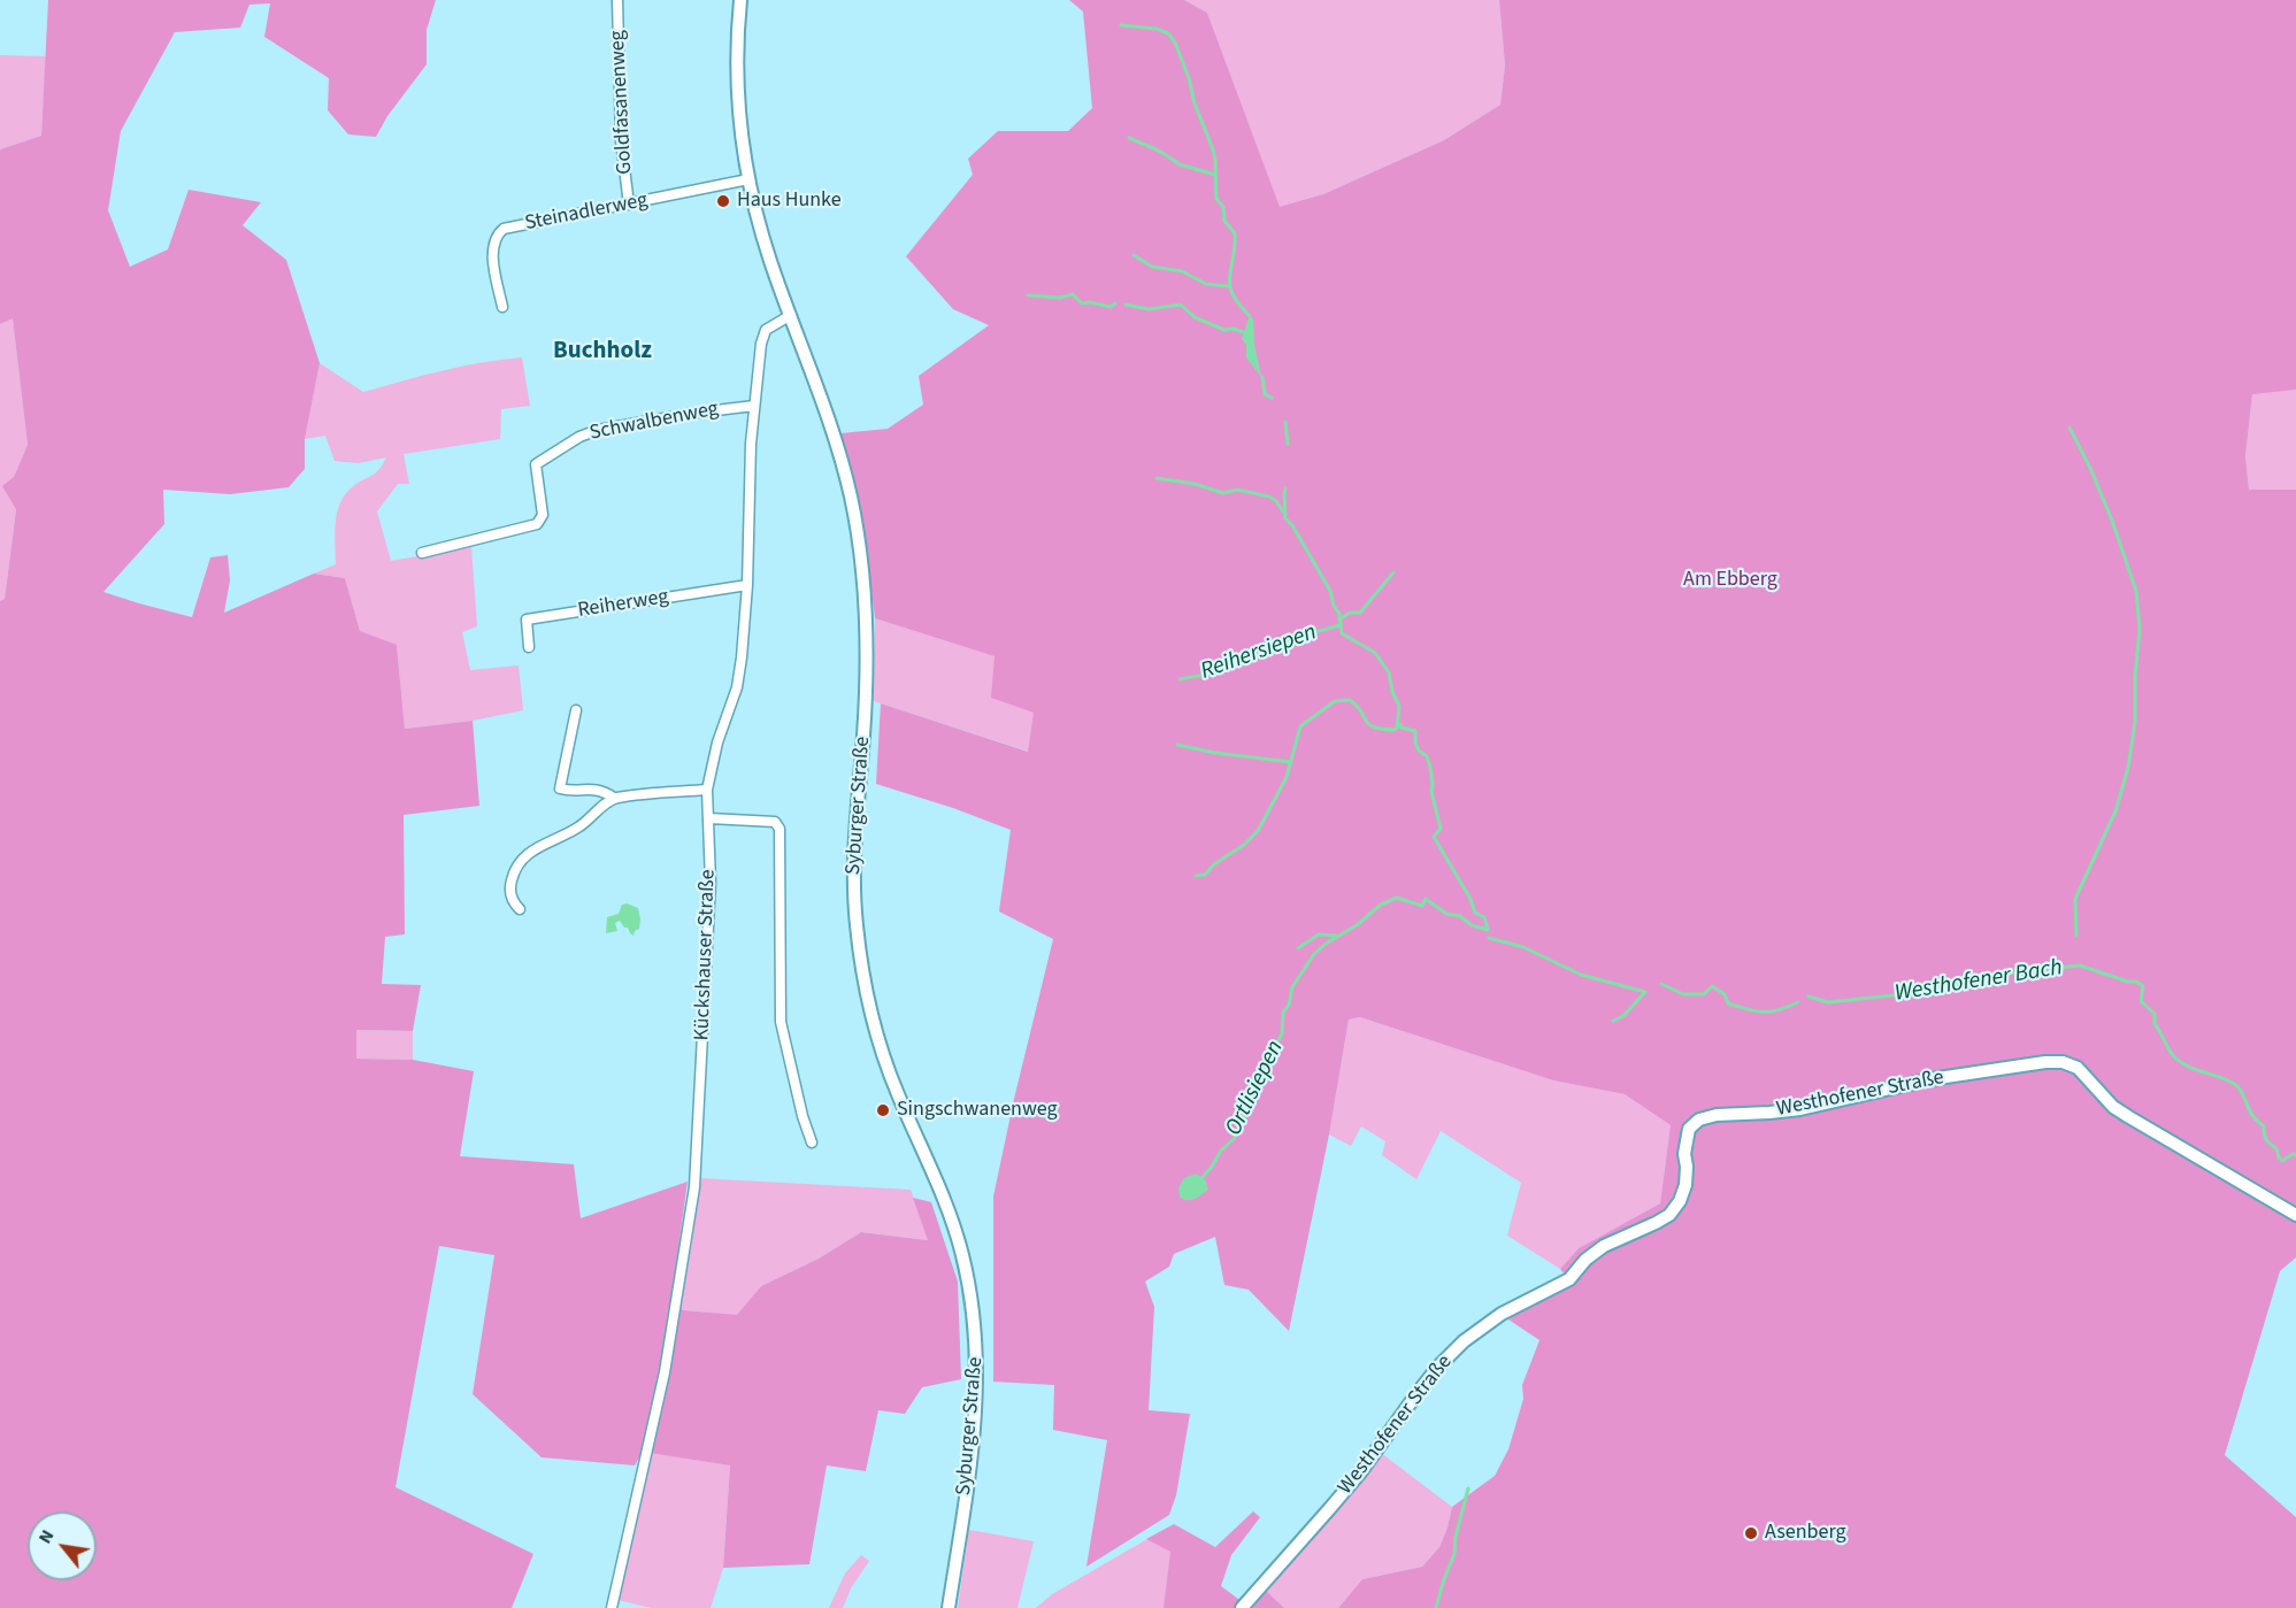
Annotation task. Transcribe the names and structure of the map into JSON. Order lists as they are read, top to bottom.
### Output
{
  "streets": {
    "street": [
      "Goldfasanenweg",
      "Steinadlerweg",
      "Schwalbenweg",
      "Reiherweg",
      "Syburger Straße",
      "Kückshauser Straße",
      "Westhofener Straße"
    ]
  },
  "crossings": [
    ["Goldfasanenweg", "Steinadlerweg"],
    ["Steinadlerweg", "Syburger Straße"],
    ["Schwalbenweg", "Kückshauser Straße"],
    ["Reiherweg", "Kückshauser Straße"],
    ["Syburger Straße", "Kückshauser Straße"]
  ],
  "districts": ["Buchholz"],
  "water": ["Reihersiepen", "Westhofener Bach", "Ortlisiepen"],
  "parks": ["Am Ebberg"],
  "places": ["Haus Hunke", "Singschwanenweg", "Asenberg"],
  "north": "top left"
}
